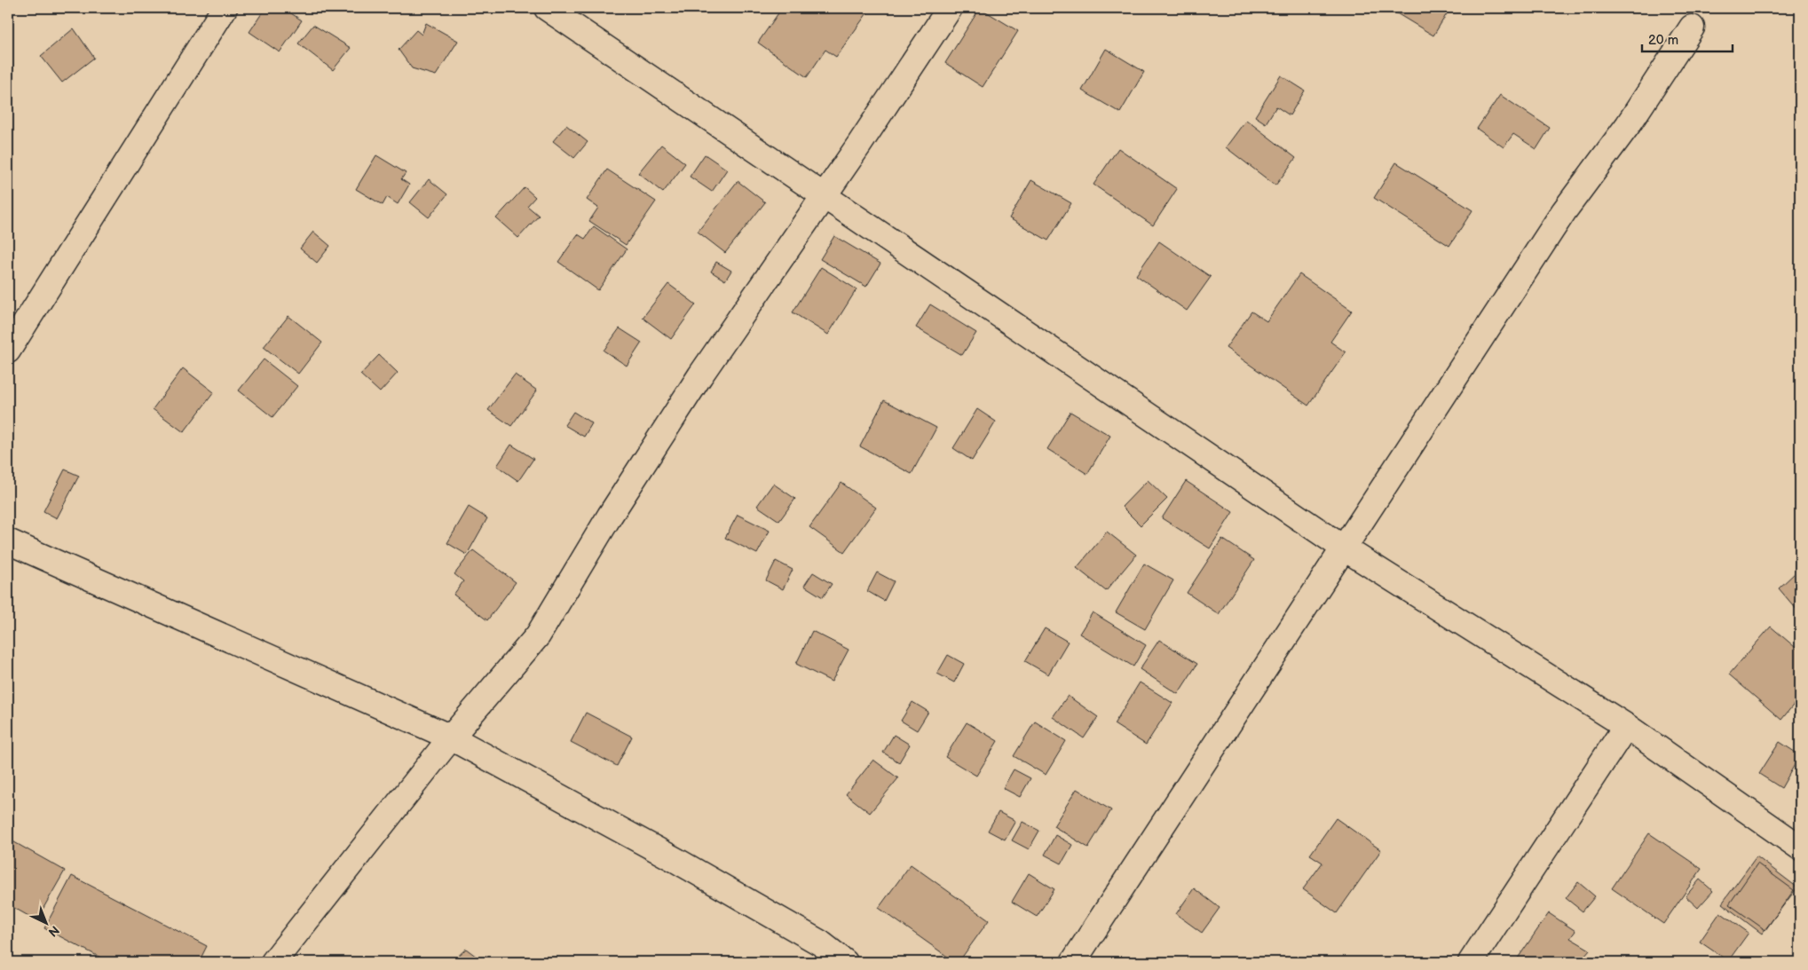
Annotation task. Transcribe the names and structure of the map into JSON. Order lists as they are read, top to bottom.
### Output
{
  "scale_bar": "20 m",
  "north": "bottom right"
}
